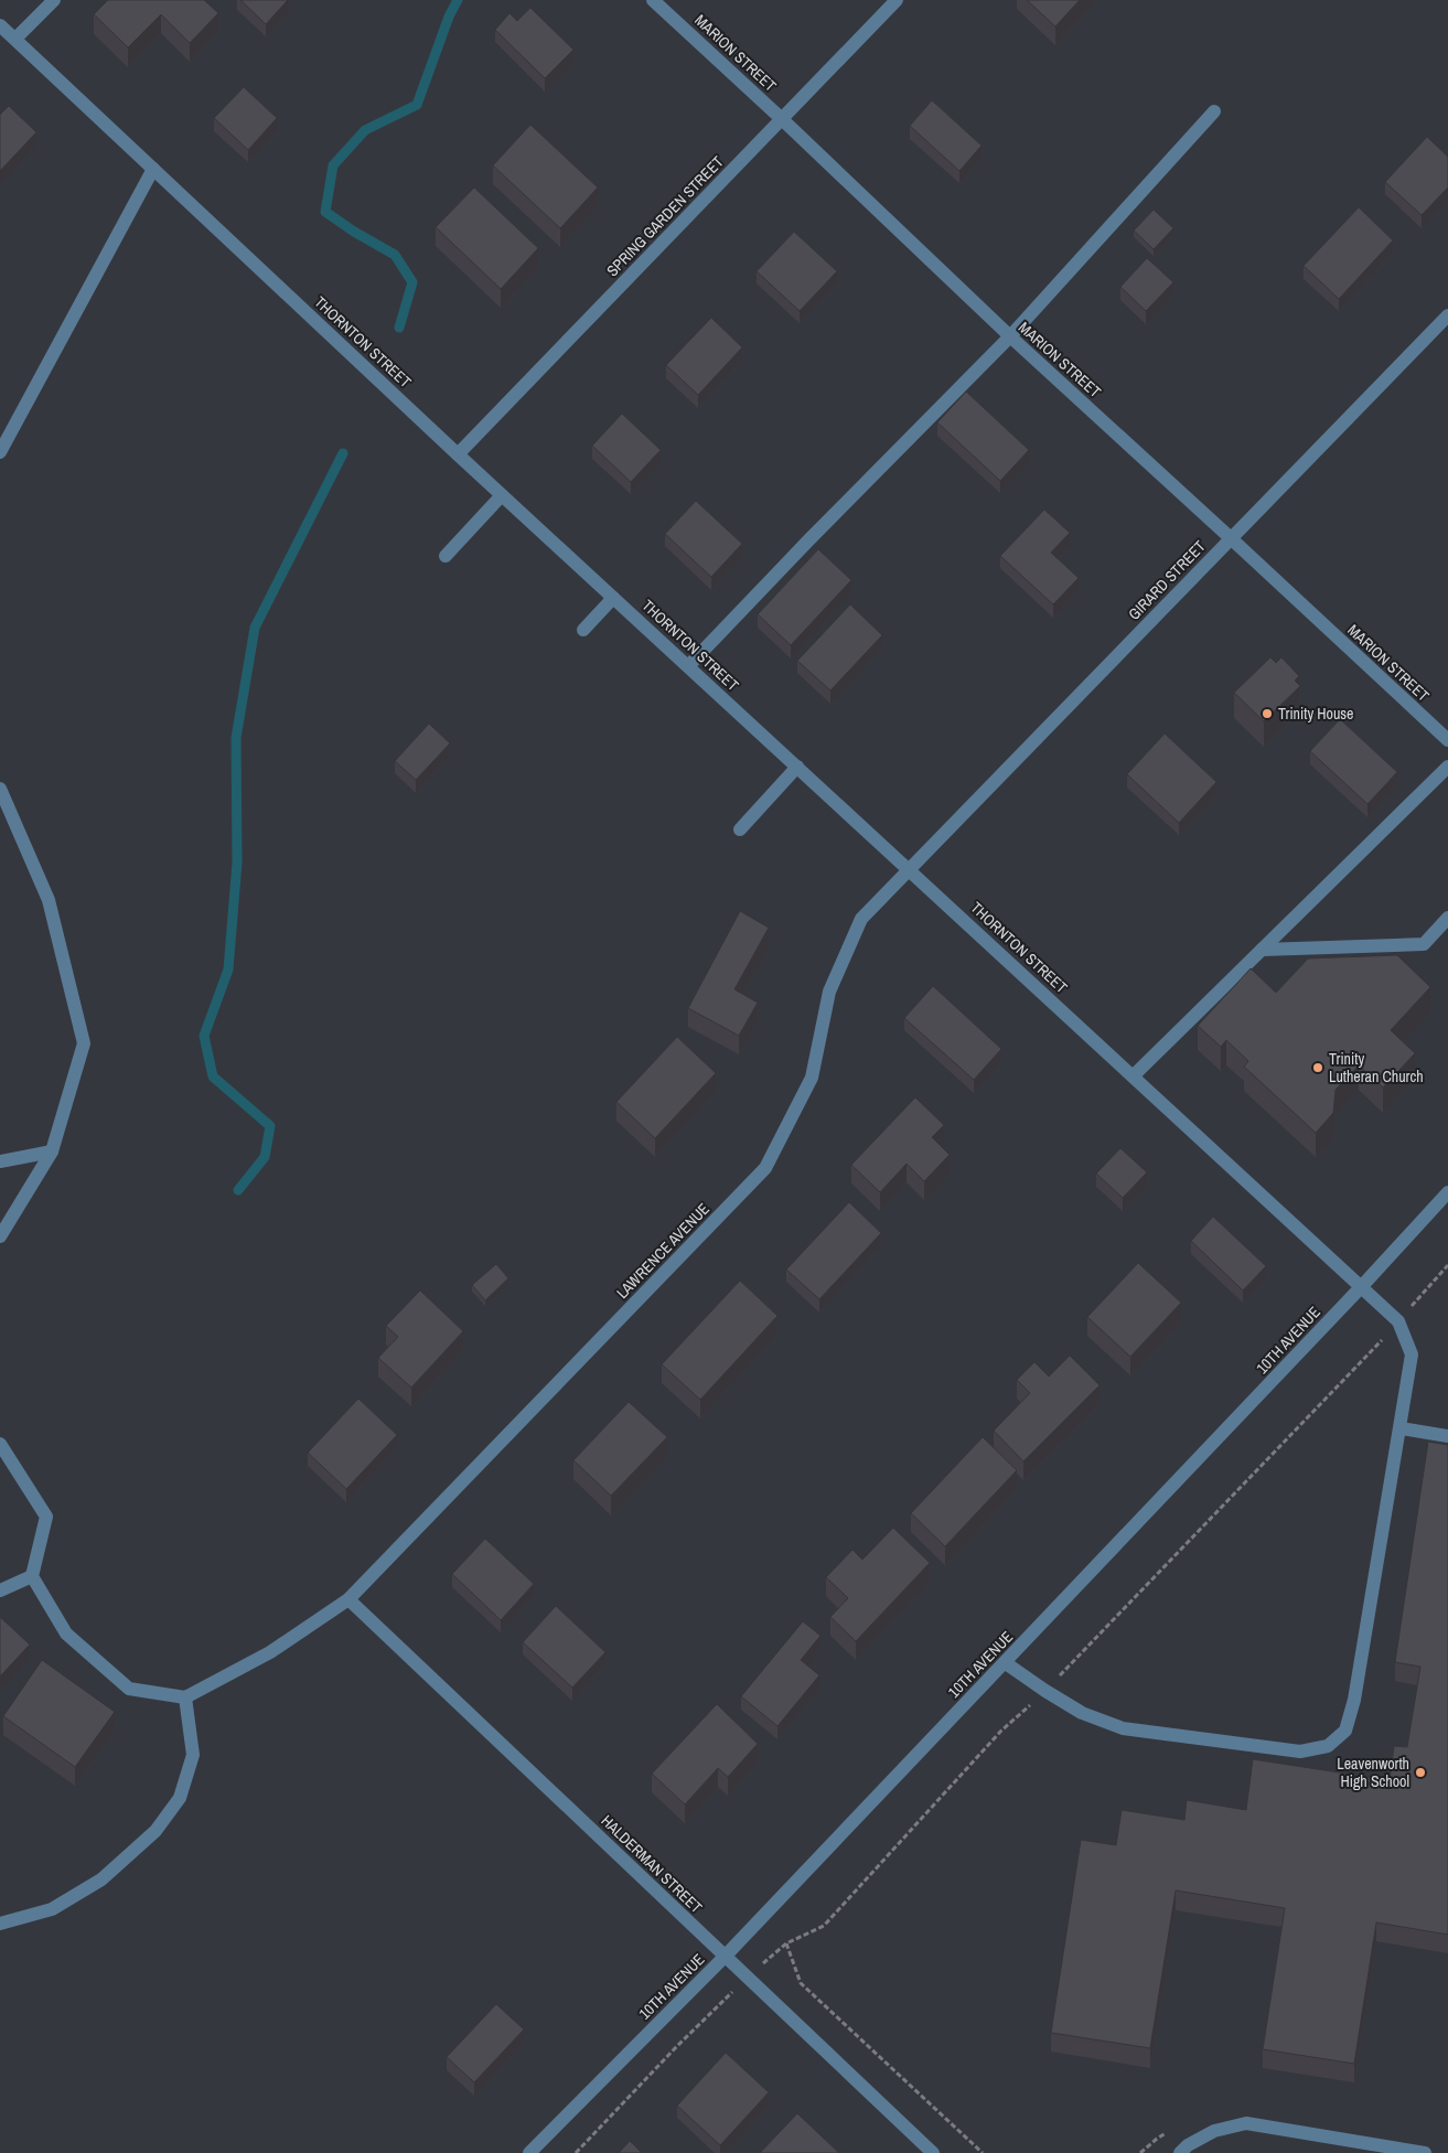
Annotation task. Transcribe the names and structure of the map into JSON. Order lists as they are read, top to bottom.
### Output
{
  "streets": {
    "street": [
      "MARION STREET",
      "SPRING GARDEN STREET",
      "THORNTON STREET",
      "GIRARD STREET",
      "LAWRENCE AVENUE",
      "10TH AVENUE",
      "HALDERMAN STREET"
    ]
  },
  "crossings": [
    ["MARION STREET", "SPRING GARDEN STREET"],
    ["MARION STREET", "GIRARD STREET"],
    ["SPRING GARDEN STREET", "THORNTON STREET"],
    ["THORNTON STREET", "GIRARD STREET"],
    ["THORNTON STREET", "LAWRENCE AVENUE"],
    ["THORNTON STREET", "10TH AVENUE"],
    ["GIRARD STREET", "LAWRENCE AVENUE"],
    ["LAWRENCE AVENUE", "HALDERMAN STREET"],
    ["10TH AVENUE", "HALDERMAN STREET"]
  ],
  "places": ["Trinity House", "Trinity Lutheran Church", "Leavenworth High School"]
}
